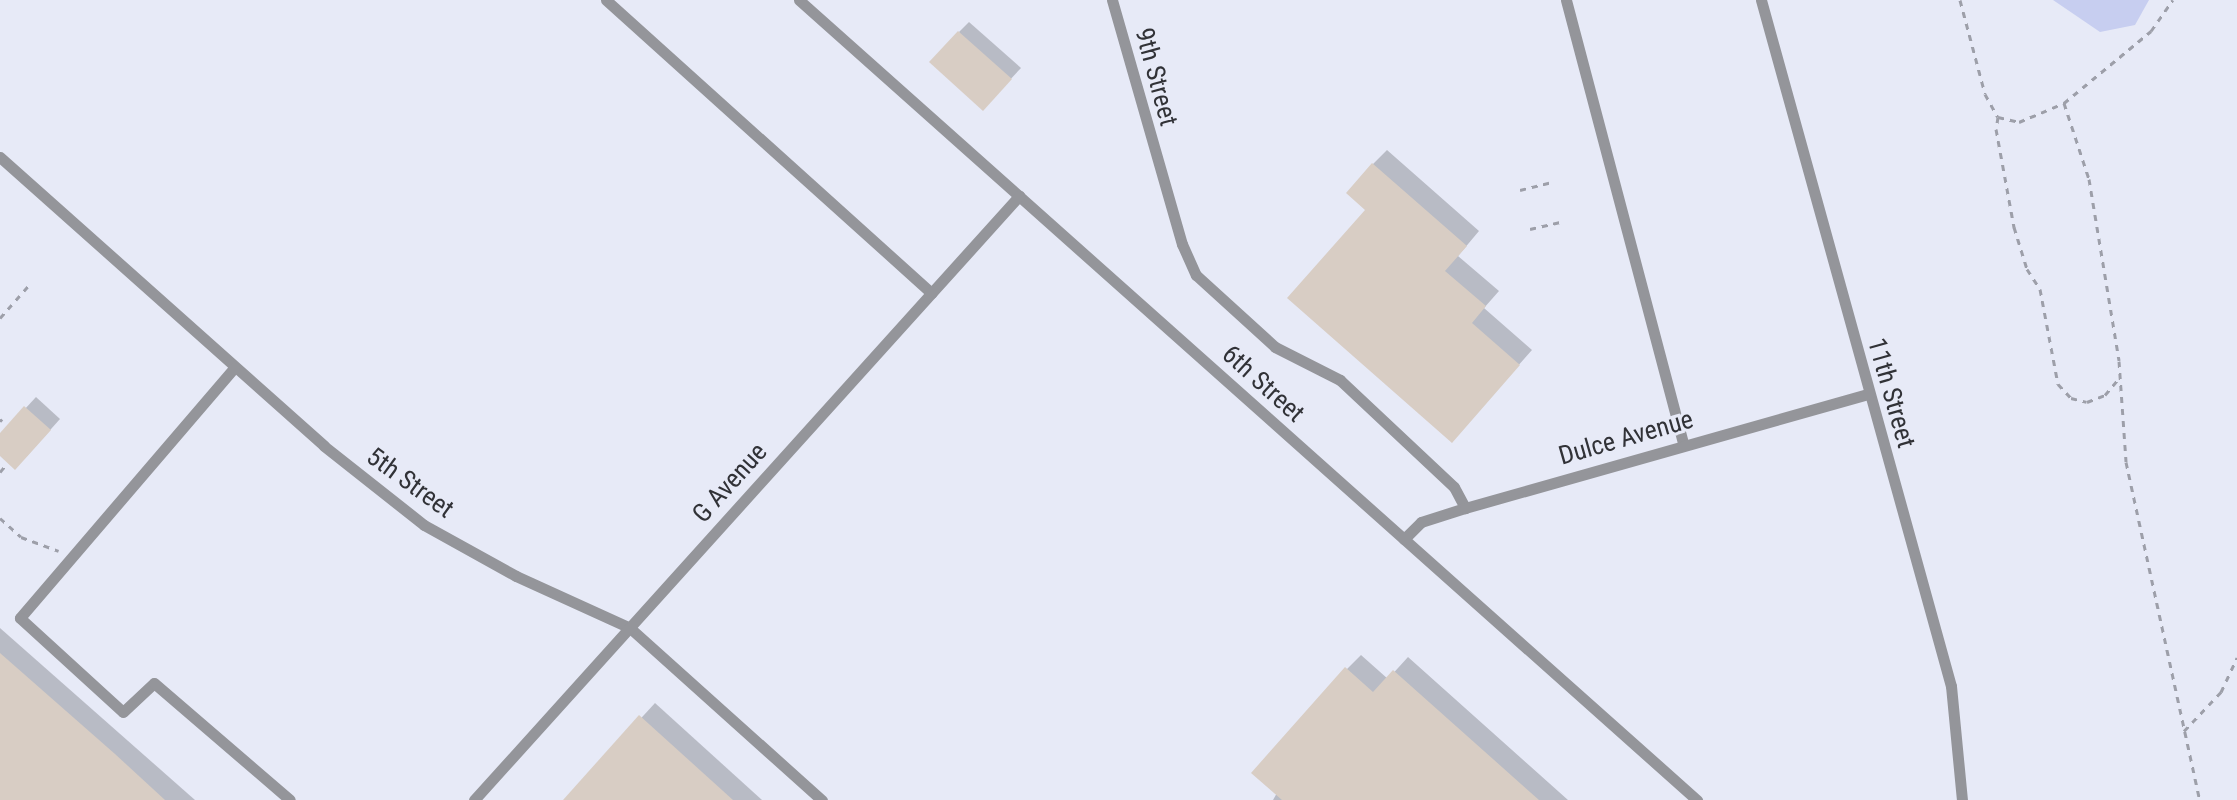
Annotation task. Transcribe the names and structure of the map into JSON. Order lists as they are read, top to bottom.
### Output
{
  "streets": {
    "lane": [
      "9th Street",
      "6th Street",
      "11th Street",
      "Dulce Avenue",
      "5th Street",
      "G Avenue"
    ]
  },
  "crossings": [
    ["9th Street", "Dulce Avenue"],
    ["6th Street", "Dulce Avenue"],
    ["6th Street", "G Avenue"],
    ["11th Street", "Dulce Avenue"],
    ["5th Street", "G Avenue"]
  ]
}
